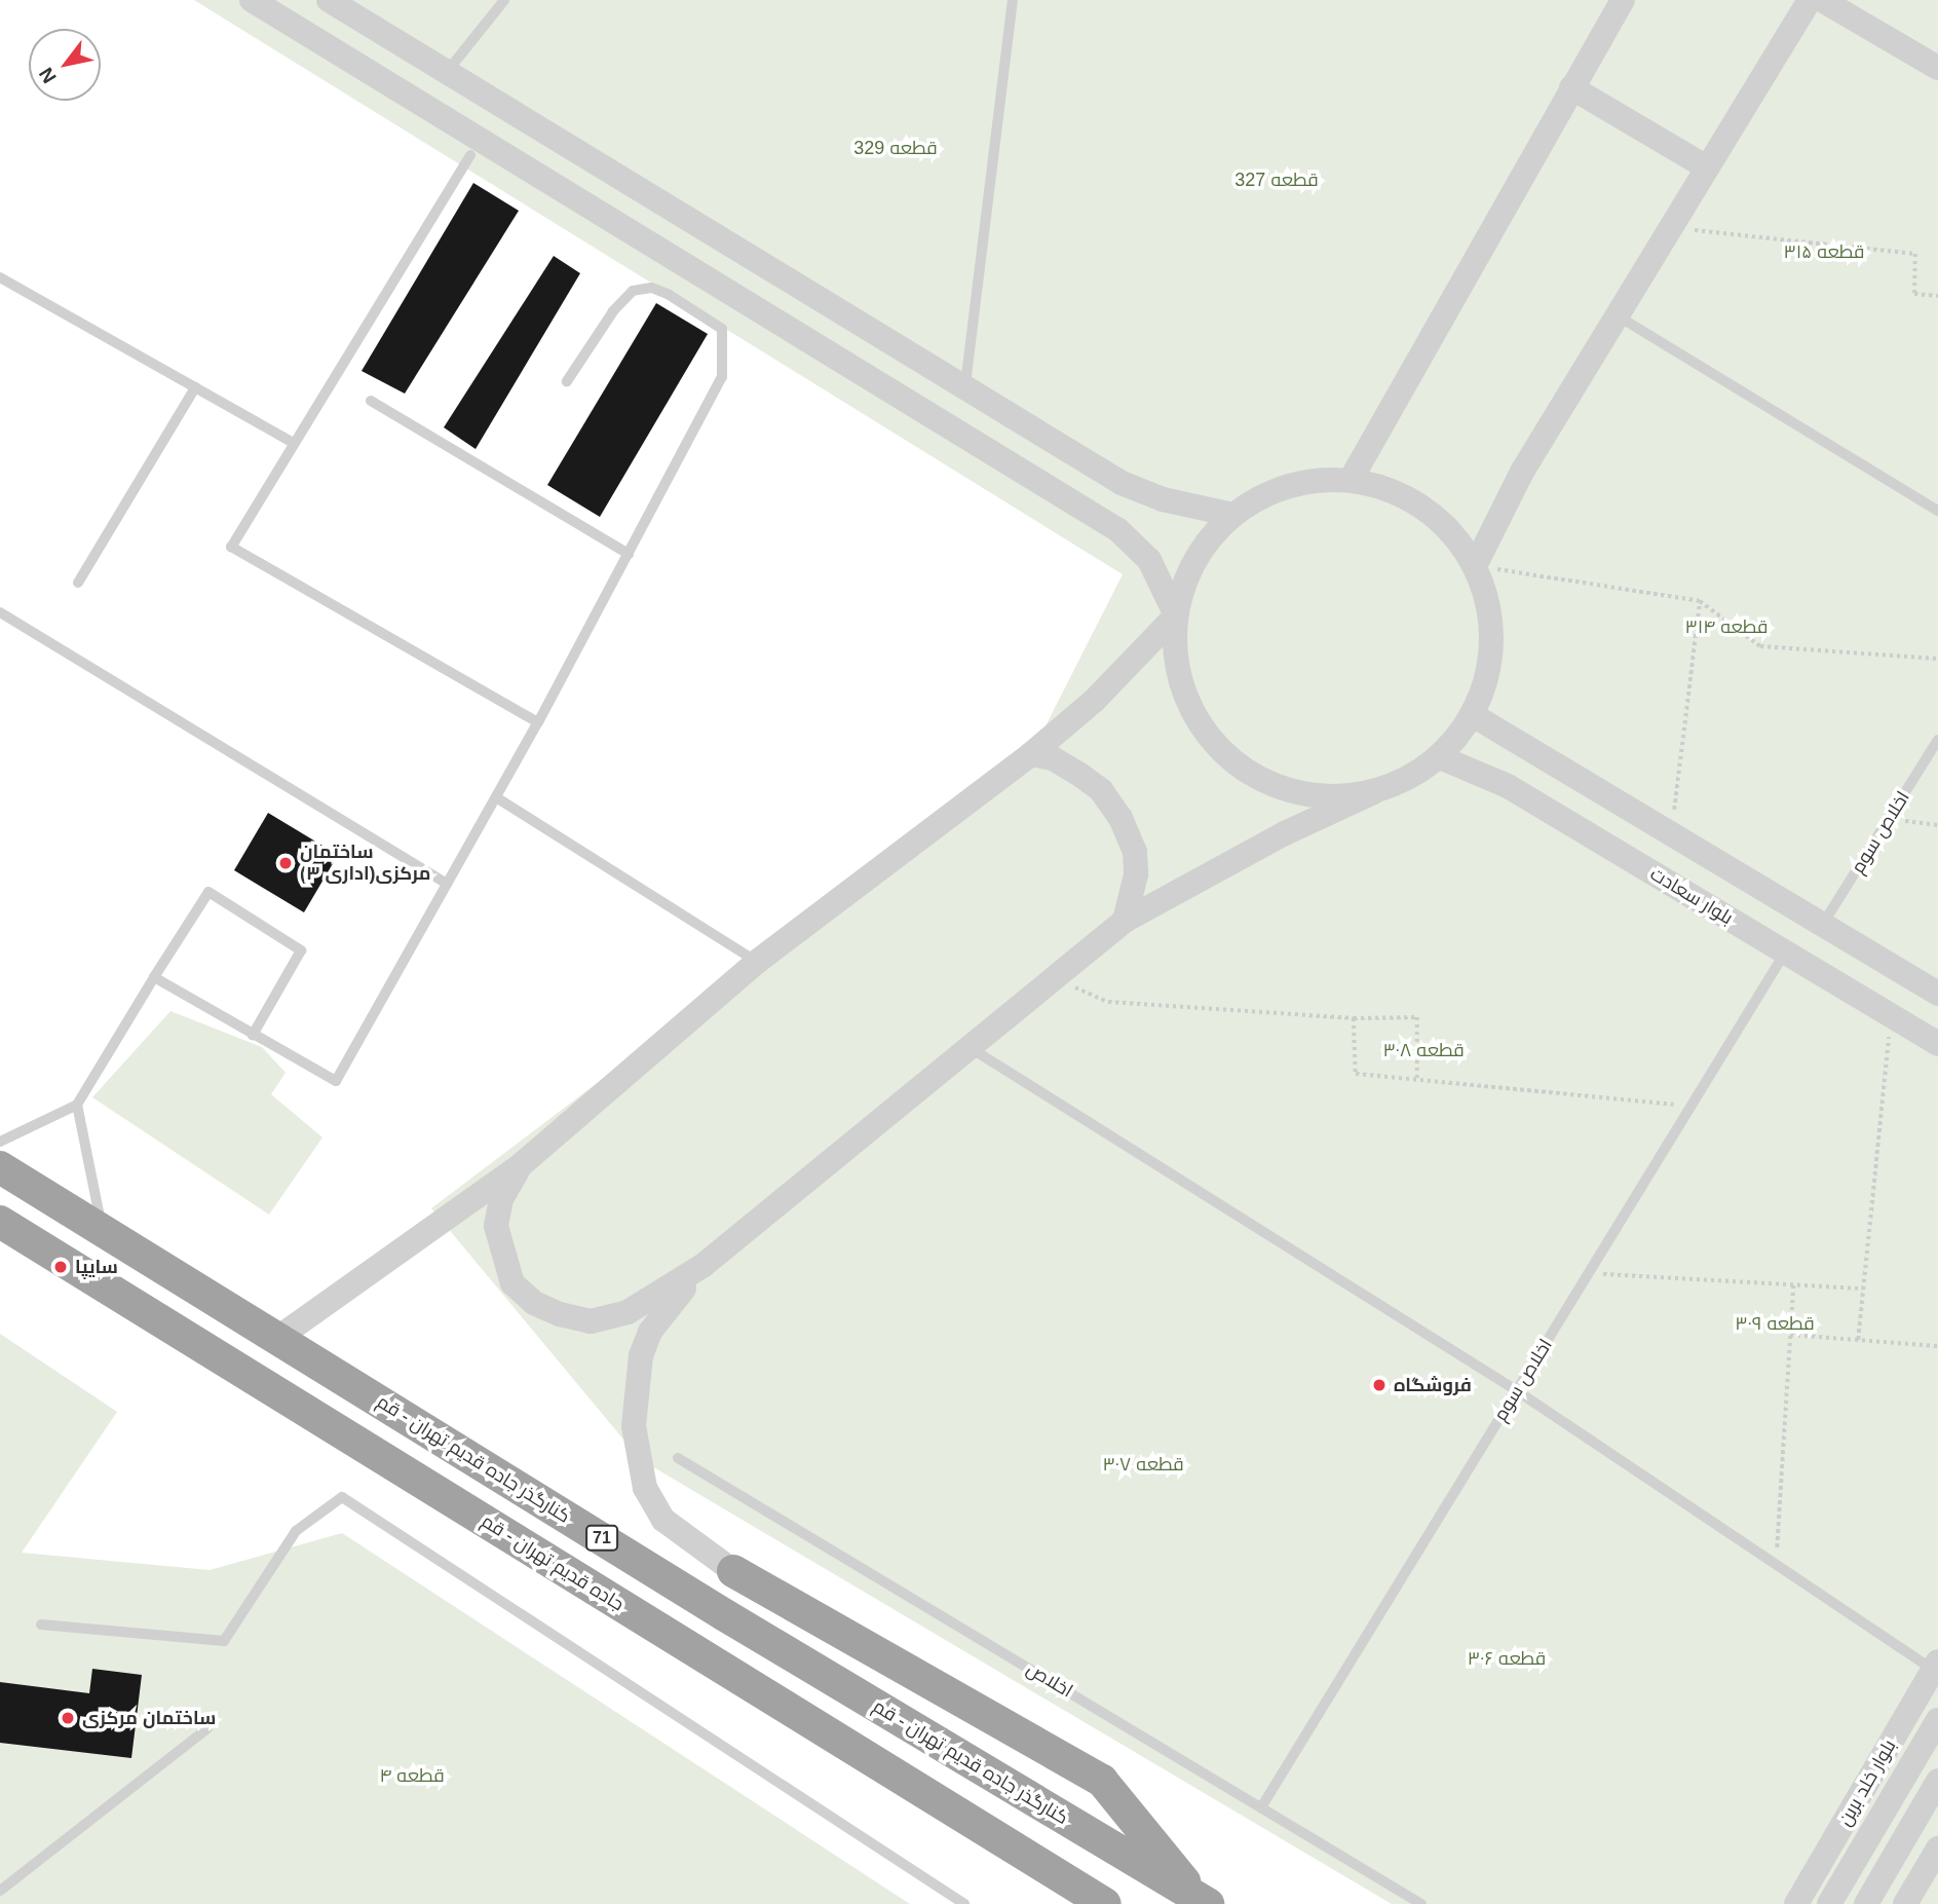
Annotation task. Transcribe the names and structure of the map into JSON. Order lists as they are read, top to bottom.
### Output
{
  "streets": {
    "highway": ["کنارگذر جاده قدیم تهران - قم", "71", "جاده قدیم تهران - قم"],
    "street": ["بلوار سعادت", "بلوار خلد برین"],
    "lane": ["اخلاص سوم", "اخلاص"]
  },
  "crossings": [
    ["اخلاص سوم", "بلوار سعادت"],
    ["اخلاص سوم", "اخلاص"]
  ],
  "parks": [
    "قطعه 329",
    "قطعه 327",
    "قطعه ۳۱۵",
    "قطعه ۳۱۴",
    "قطعه ۳۰۸",
    "قطعه ۳۰۹",
    "قطعه ۳۰۷",
    "قطعه ۳۰۶",
    "قطعه ۴"
  ],
  "places": [
    "ساختمان مرکزی(اداری ۳)",
    "سایپا",
    "فروشگاه",
    "ساختمان مرکزی"
  ],
  "north": "bottom left"
}
